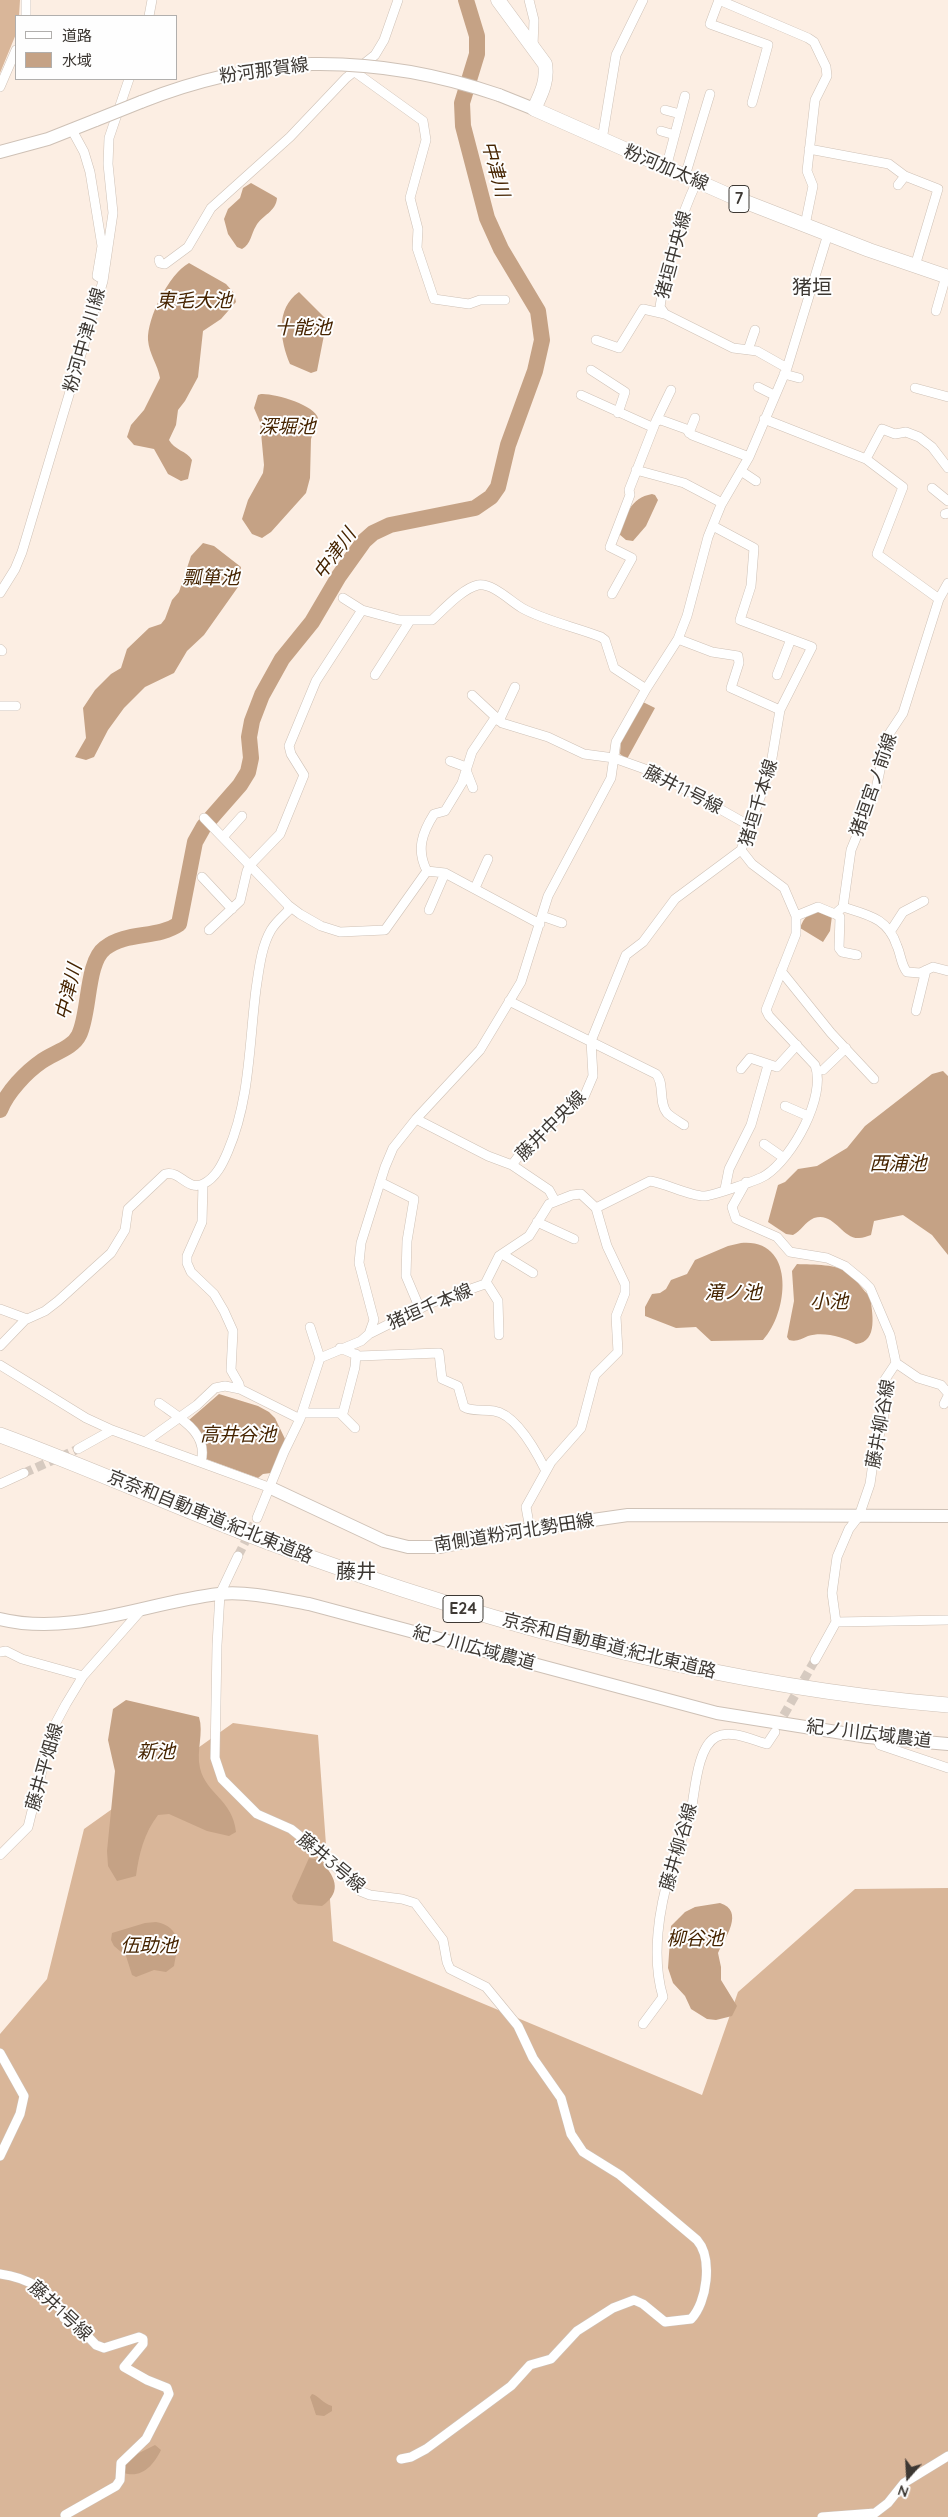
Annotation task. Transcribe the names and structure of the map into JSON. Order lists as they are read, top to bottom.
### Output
{
  "streets": {
    "highway": ["京奈和自動車道;紀北東道路", "E24"],
    "main road": ["粉河加太線", "7"],
    "street": [
      "粉河那賀線",
      "猪垣中央線",
      "粉河中津川線",
      "猪垣宮ノ前線",
      "藤井11号線",
      "猪垣千本線",
      "藤井中央線",
      "藤井柳谷線",
      "南側道粉河北勢田線",
      "紀ノ川広域農道",
      "藤井平畑線",
      "藤井3号線",
      "藤井1号線"
    ]
  },
  "crossings": [
    ["粉河那賀線", "粉河加太線"],
    ["粉河加太線", "猪垣中央線"],
    ["藤井11号線", "猪垣千本線"],
    ["猪垣千本線", "藤井中央線"],
    ["猪垣千本線", "藤井柳谷線"],
    ["藤井柳谷線", "南側道粉河北勢田線"],
    ["紀ノ川広域農道", "藤井平畑線"],
    ["紀ノ川広域農道", "藤井3号線"]
  ],
  "districts": ["猪垣", "藤井"],
  "water": [
    "中津川",
    "東毛大池",
    "十能池",
    "深堀池",
    "瓢箪池",
    "西浦池",
    "滝ノ池",
    "小池",
    "高井谷池",
    "新池",
    "柳谷池",
    "伍助池"
  ],
  "legend": ["道路", "水域"],
  "north": "bottom"
}
